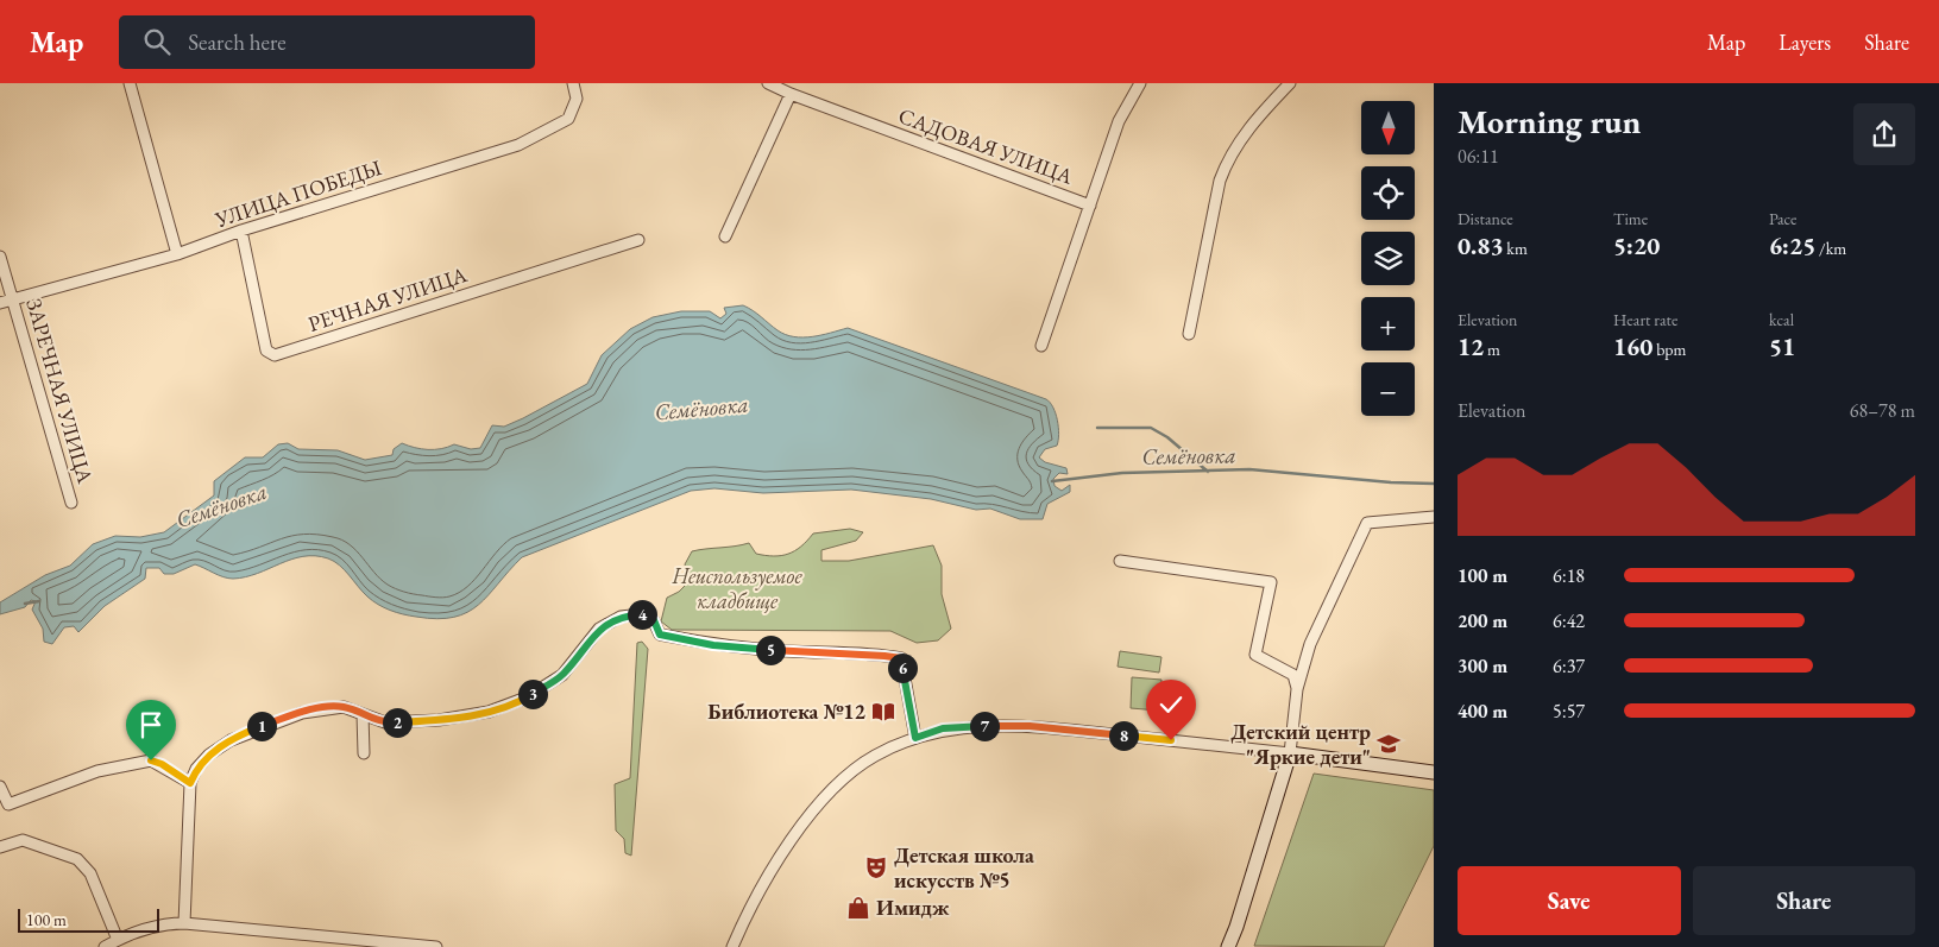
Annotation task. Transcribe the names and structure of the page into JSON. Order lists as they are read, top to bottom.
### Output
{
  "streets": {
    "street": [
      "САДОВАЯ УЛИЦА",
      "УЛИЦА ПОБЕДЫ",
      "РЕЧНАЯ УЛИЦА",
      "ЗАРЕЧНАЯ УЛИЦА"
    ]
  },
  "crossings": [
    ["УЛИЦА ПОБЕДЫ", "РЕЧНАЯ УЛИЦА"],
    ["УЛИЦА ПОБЕДЫ", "ЗАРЕЧНАЯ УЛИЦА"]
  ],
  "water": ["Семёновка"],
  "parks": ["Неиспользуемое кладбище"],
  "places": {
    "library": ["Библиотека №12"],
    "school or university": ["Детский центр \"Яркие дети\""],
    "theatre": ["Детская школа искусств №5"],
    "shop": ["Имидж"]
  },
  "scale_bar": "100 m",
  "north": "bottom",
  "page": {
    "header": "Map",
    "search": "Search here",
    "nav": ["Map", "Layers", "Share"],
    "heading": ["Morning run", "06:11"],
    "map_buttons": ["+", "−"],
    "stats": [
      ["Distance", "0.83 km"],
      ["Time", "5:20"],
      ["Pace", "6:25 /km"],
      ["Elevation", "12 m"],
      ["Heart rate", "160 bpm"],
      ["kcal", "51"]
    ],
    "chart": ["Elevation", "68–78 m"],
    "list": [
      {
        "name": "100 m",
        "note": "6:18"
      },
      {
        "name": "200 m",
        "note": "6:42"
      },
      {
        "name": "300 m",
        "note": "6:37"
      },
      {
        "name": "400 m",
        "note": "5:57"
      }
    ],
    "pins": [
      "4",
      "5",
      "6",
      "3",
      "2",
      "1",
      "7",
      "8"
    ],
    "buttons": ["Save", "Share"],
    "scale": "100 m"
  }
}
